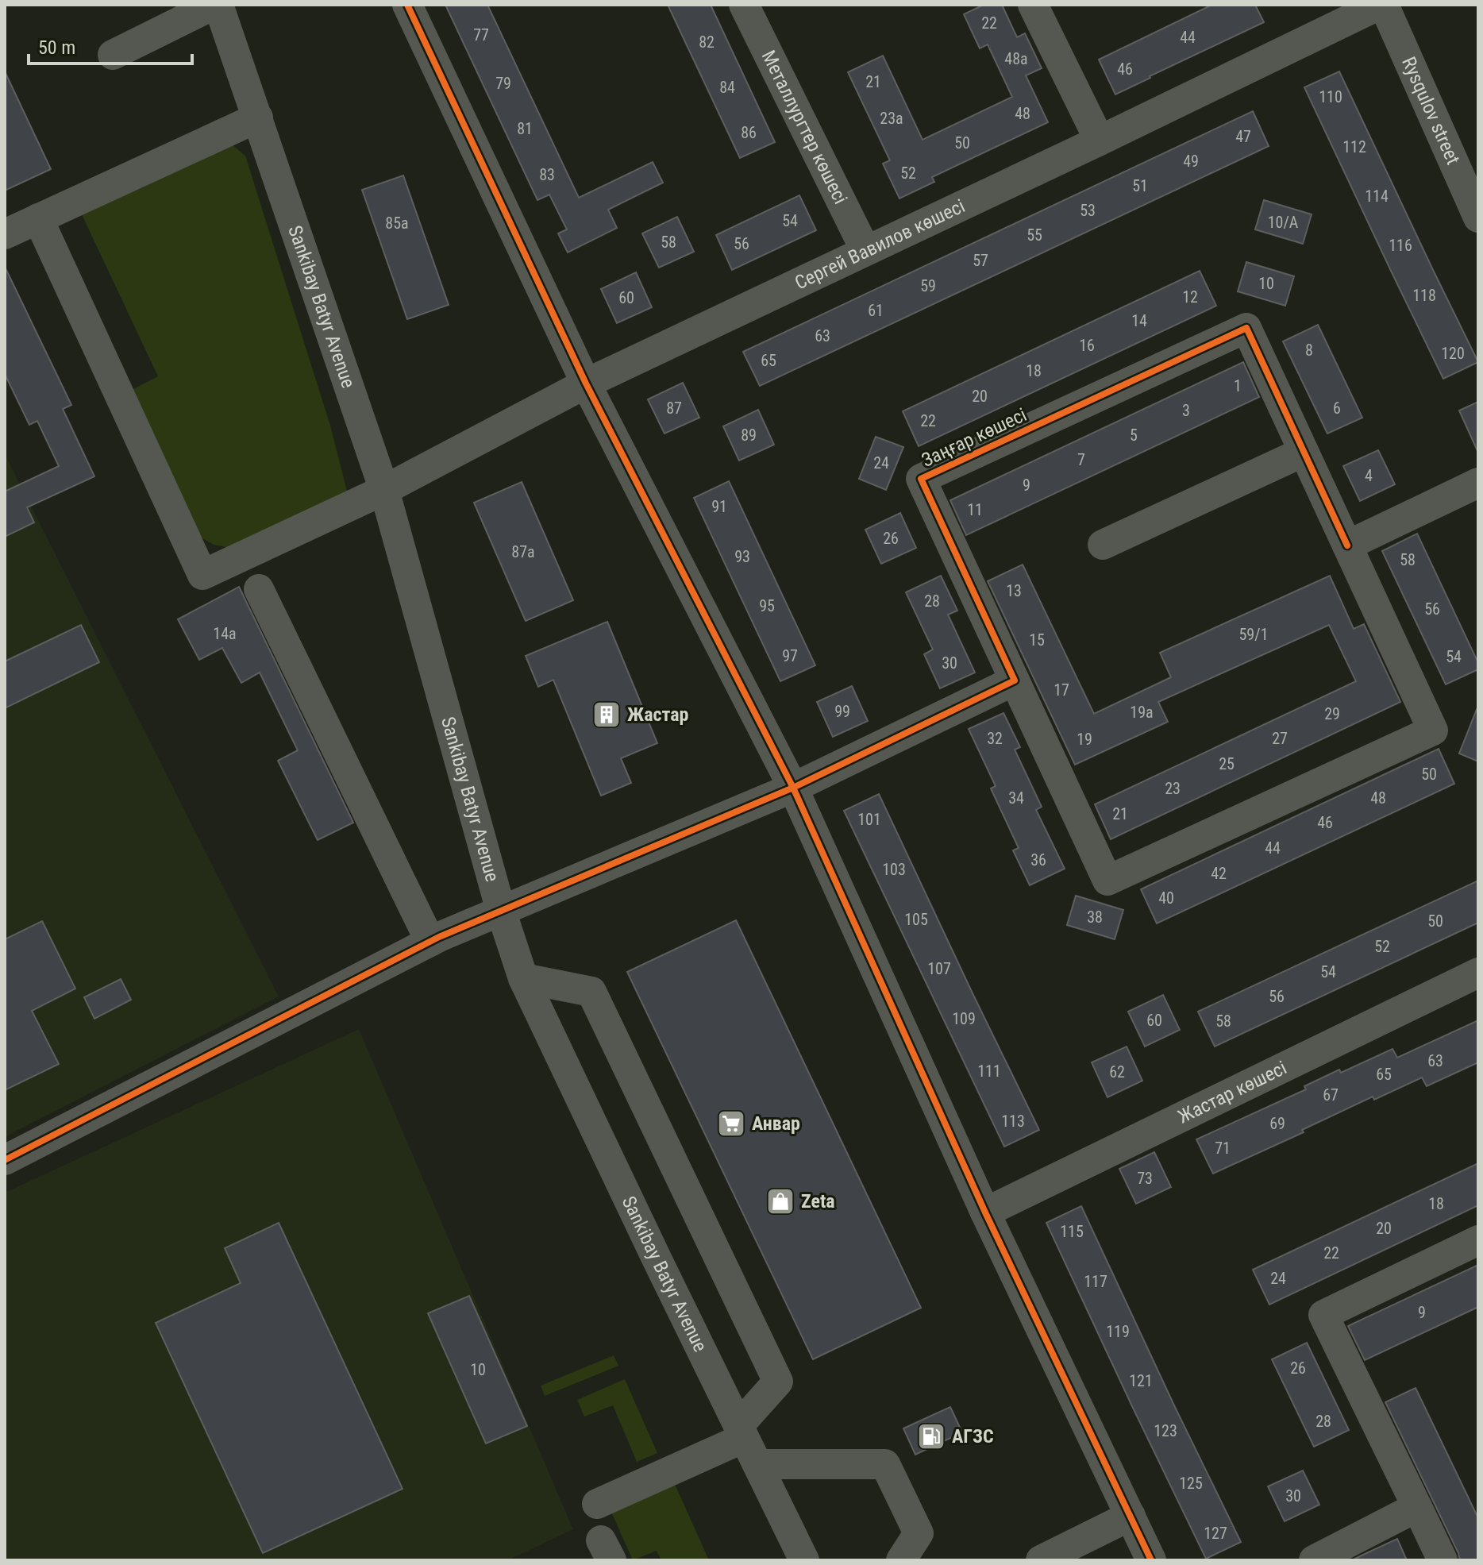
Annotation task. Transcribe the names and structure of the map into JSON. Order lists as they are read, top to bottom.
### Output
{
  "streets": {
    "street": [
      "Rysqulov street",
      "Металлургтер көшесі",
      "Сергей Вавилов көшесі",
      "Sankibay Batyr Avenue",
      "Заңғар көшесі",
      "Жастар көшесі"
    ]
  },
  "crossings": [
    ["Rysqulov street", "Сергей Вавилов көшесі"],
    ["Металлургтер көшесі", "Сергей Вавилов көшесі"],
    ["Сергей Вавилов көшесі", "Sankibay Batyr Avenue"]
  ],
  "places": {
    "building": ["Жастар"],
    "supermarket": ["Анвар"],
    "shop": ["Zeta"],
    "fuel station": ["АГЗС"]
  },
  "house_numbers": [
    "22",
    "77",
    "44",
    "82",
    "48а",
    "46",
    "21",
    "79",
    "84",
    "110",
    "48",
    "23а",
    "81",
    "86",
    "47",
    "50",
    "112",
    "49",
    "52",
    "83",
    "51",
    "114",
    "53",
    "54",
    "10/А",
    "85а",
    "55",
    "58",
    "56",
    "116",
    "57",
    "10",
    "59",
    "118",
    "12",
    "60",
    "61",
    "14",
    "63",
    "16",
    "8",
    "120",
    "65",
    "18",
    "1",
    "20",
    "87",
    "6",
    "3",
    "22",
    "89",
    "5",
    "7",
    "24",
    "4",
    "9",
    "91",
    "11",
    "26",
    "87а",
    "93",
    "58",
    "13",
    "28",
    "95",
    "56",
    "14а",
    "59/1",
    "15",
    "97",
    "54",
    "30",
    "17",
    "99",
    "19а",
    "29",
    "32",
    "27",
    "19",
    "25",
    "50",
    "23",
    "34",
    "48",
    "21",
    "101",
    "46",
    "44",
    "36",
    "103",
    "42",
    "40",
    "38",
    "105",
    "50",
    "52",
    "107",
    "54",
    "56",
    "109",
    "60",
    "58",
    "63",
    "111",
    "62",
    "65",
    "67",
    "113",
    "69",
    "71",
    "73",
    "18",
    "20",
    "115",
    "22",
    "24",
    "117",
    "9",
    "119",
    "26",
    "10",
    "121",
    "28",
    "123",
    "125",
    "30",
    "127"
  ],
  "scale_bar": "50 m"
}
